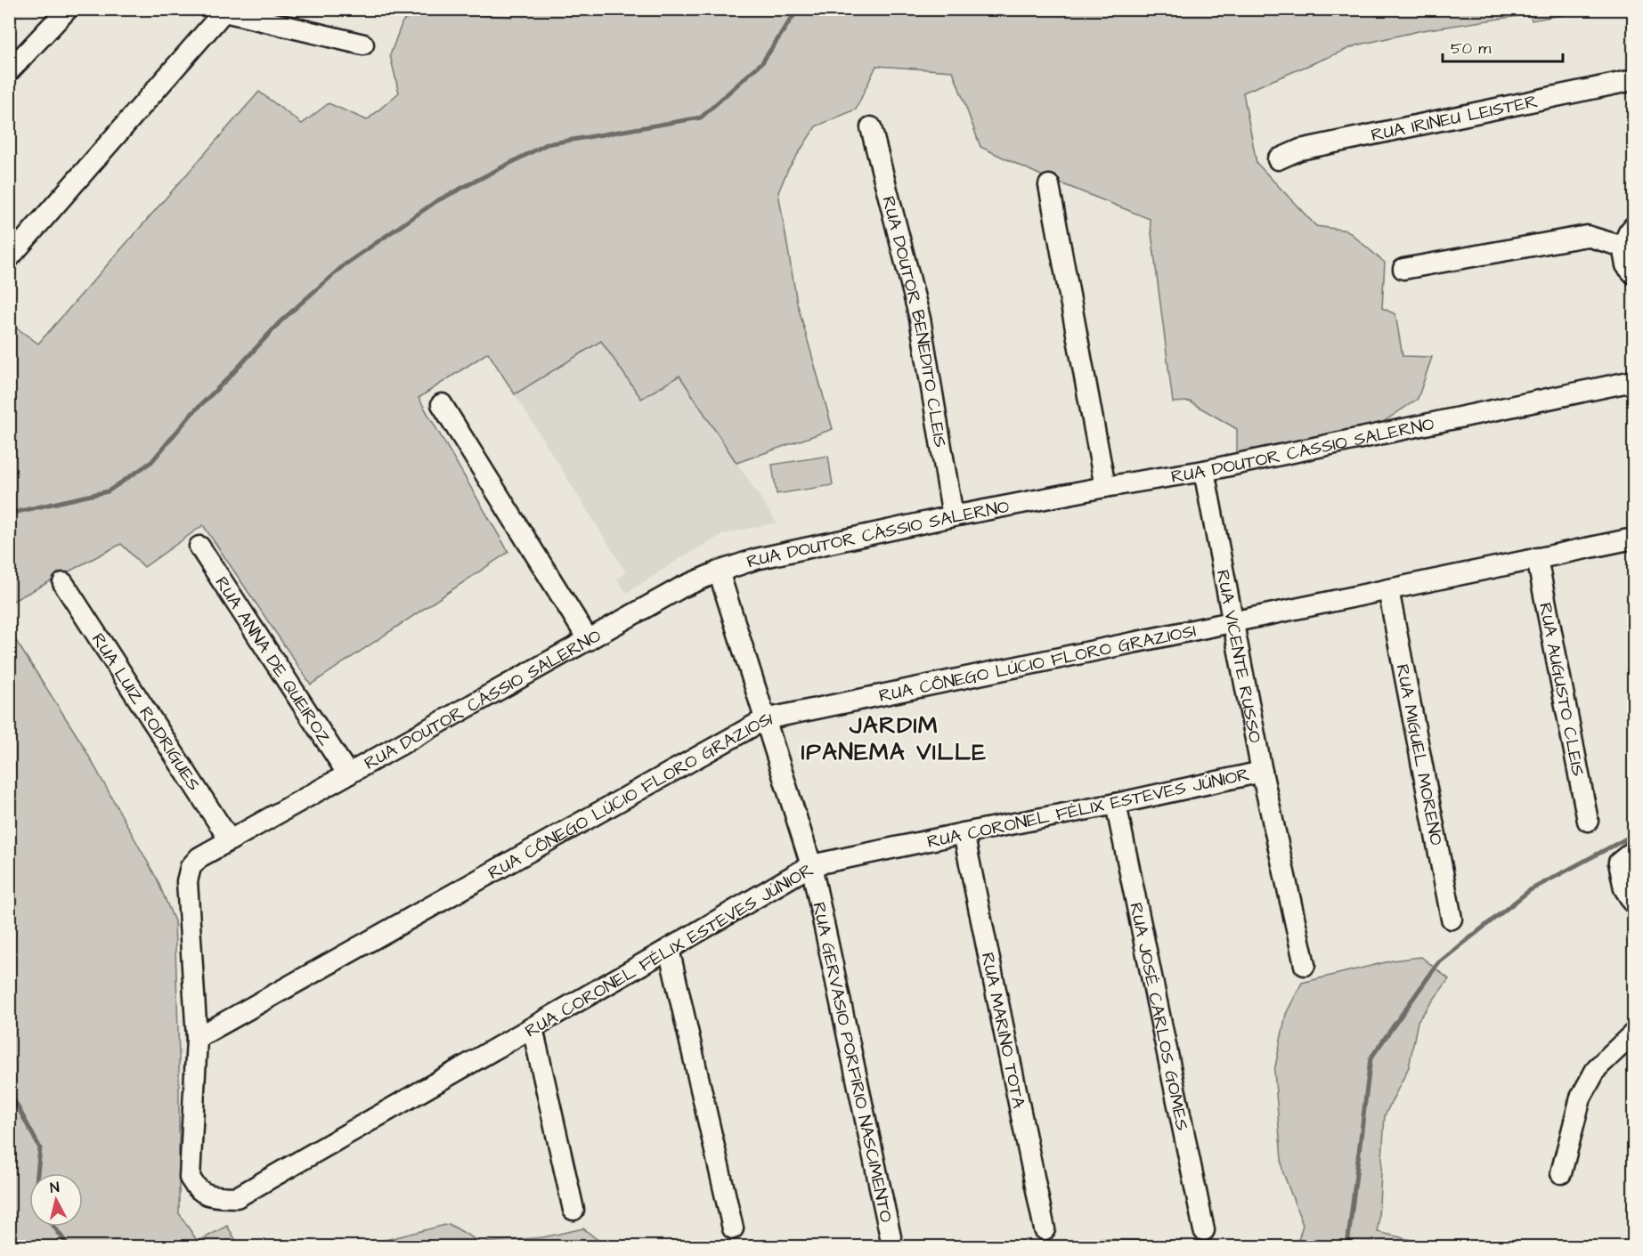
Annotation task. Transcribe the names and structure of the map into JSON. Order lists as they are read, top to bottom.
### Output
{
  "streets": {
    "street": [
      "RUA IRINEU LEISTER",
      "RUA DOUTOR BENEDITO CLEIS",
      "RUA DOUTOR CÁSSIO SALERNO",
      "RUA VICENTE RUSSO",
      "RUA ANNA DE QUEIROZ",
      "RUA CÔNEGO LÚCIO FLORO GRAZIOSI",
      "RUA AUGUSTO CLEIS",
      "RUA LUIZ RODRIGUES",
      "RUA MIGUEL MORENO",
      "RUA CORONEL FÉLIX ESTEVES JÚNIOR",
      "RUA JOSÉ CARLOS GOMES",
      "RUA MARINO TOTA",
      "RUA GERVASIO PORFIRIO NASCIMENTO"
    ]
  },
  "crossings": [
    ["RUA DOUTOR BENEDITO CLEIS", "RUA DOUTOR CÁSSIO SALERNO"],
    ["RUA DOUTOR CÁSSIO SALERNO", "RUA VICENTE RUSSO"],
    ["RUA DOUTOR CÁSSIO SALERNO", "RUA ANNA DE QUEIROZ"],
    ["RUA DOUTOR CÁSSIO SALERNO", "RUA CÔNEGO LÚCIO FLORO GRAZIOSI"],
    ["RUA DOUTOR CÁSSIO SALERNO", "RUA LUIZ RODRIGUES"],
    ["RUA DOUTOR CÁSSIO SALERNO", "RUA CORONEL FÉLIX ESTEVES JÚNIOR"],
    ["RUA DOUTOR CÁSSIO SALERNO", "RUA GERVASIO PORFIRIO NASCIMENTO"],
    ["RUA VICENTE RUSSO", "RUA CÔNEGO LÚCIO FLORO GRAZIOSI"],
    ["RUA VICENTE RUSSO", "RUA CORONEL FÉLIX ESTEVES JÚNIOR"],
    ["RUA CÔNEGO LÚCIO FLORO GRAZIOSI", "RUA AUGUSTO CLEIS"],
    ["RUA CÔNEGO LÚCIO FLORO GRAZIOSI", "RUA MIGUEL MORENO"],
    ["RUA CÔNEGO LÚCIO FLORO GRAZIOSI", "RUA CORONEL FÉLIX ESTEVES JÚNIOR"],
    ["RUA CÔNEGO LÚCIO FLORO GRAZIOSI", "RUA GERVASIO PORFIRIO NASCIMENTO"],
    ["RUA CORONEL FÉLIX ESTEVES JÚNIOR", "RUA JOSÉ CARLOS GOMES"],
    ["RUA CORONEL FÉLIX ESTEVES JÚNIOR", "RUA MARINO TOTA"],
    ["RUA CORONEL FÉLIX ESTEVES JÚNIOR", "RUA GERVASIO PORFIRIO NASCIMENTO"]
  ],
  "districts": ["JARDIM IPANEMA VILLE"],
  "scale_bar": "50 m",
  "north": "top"
}
